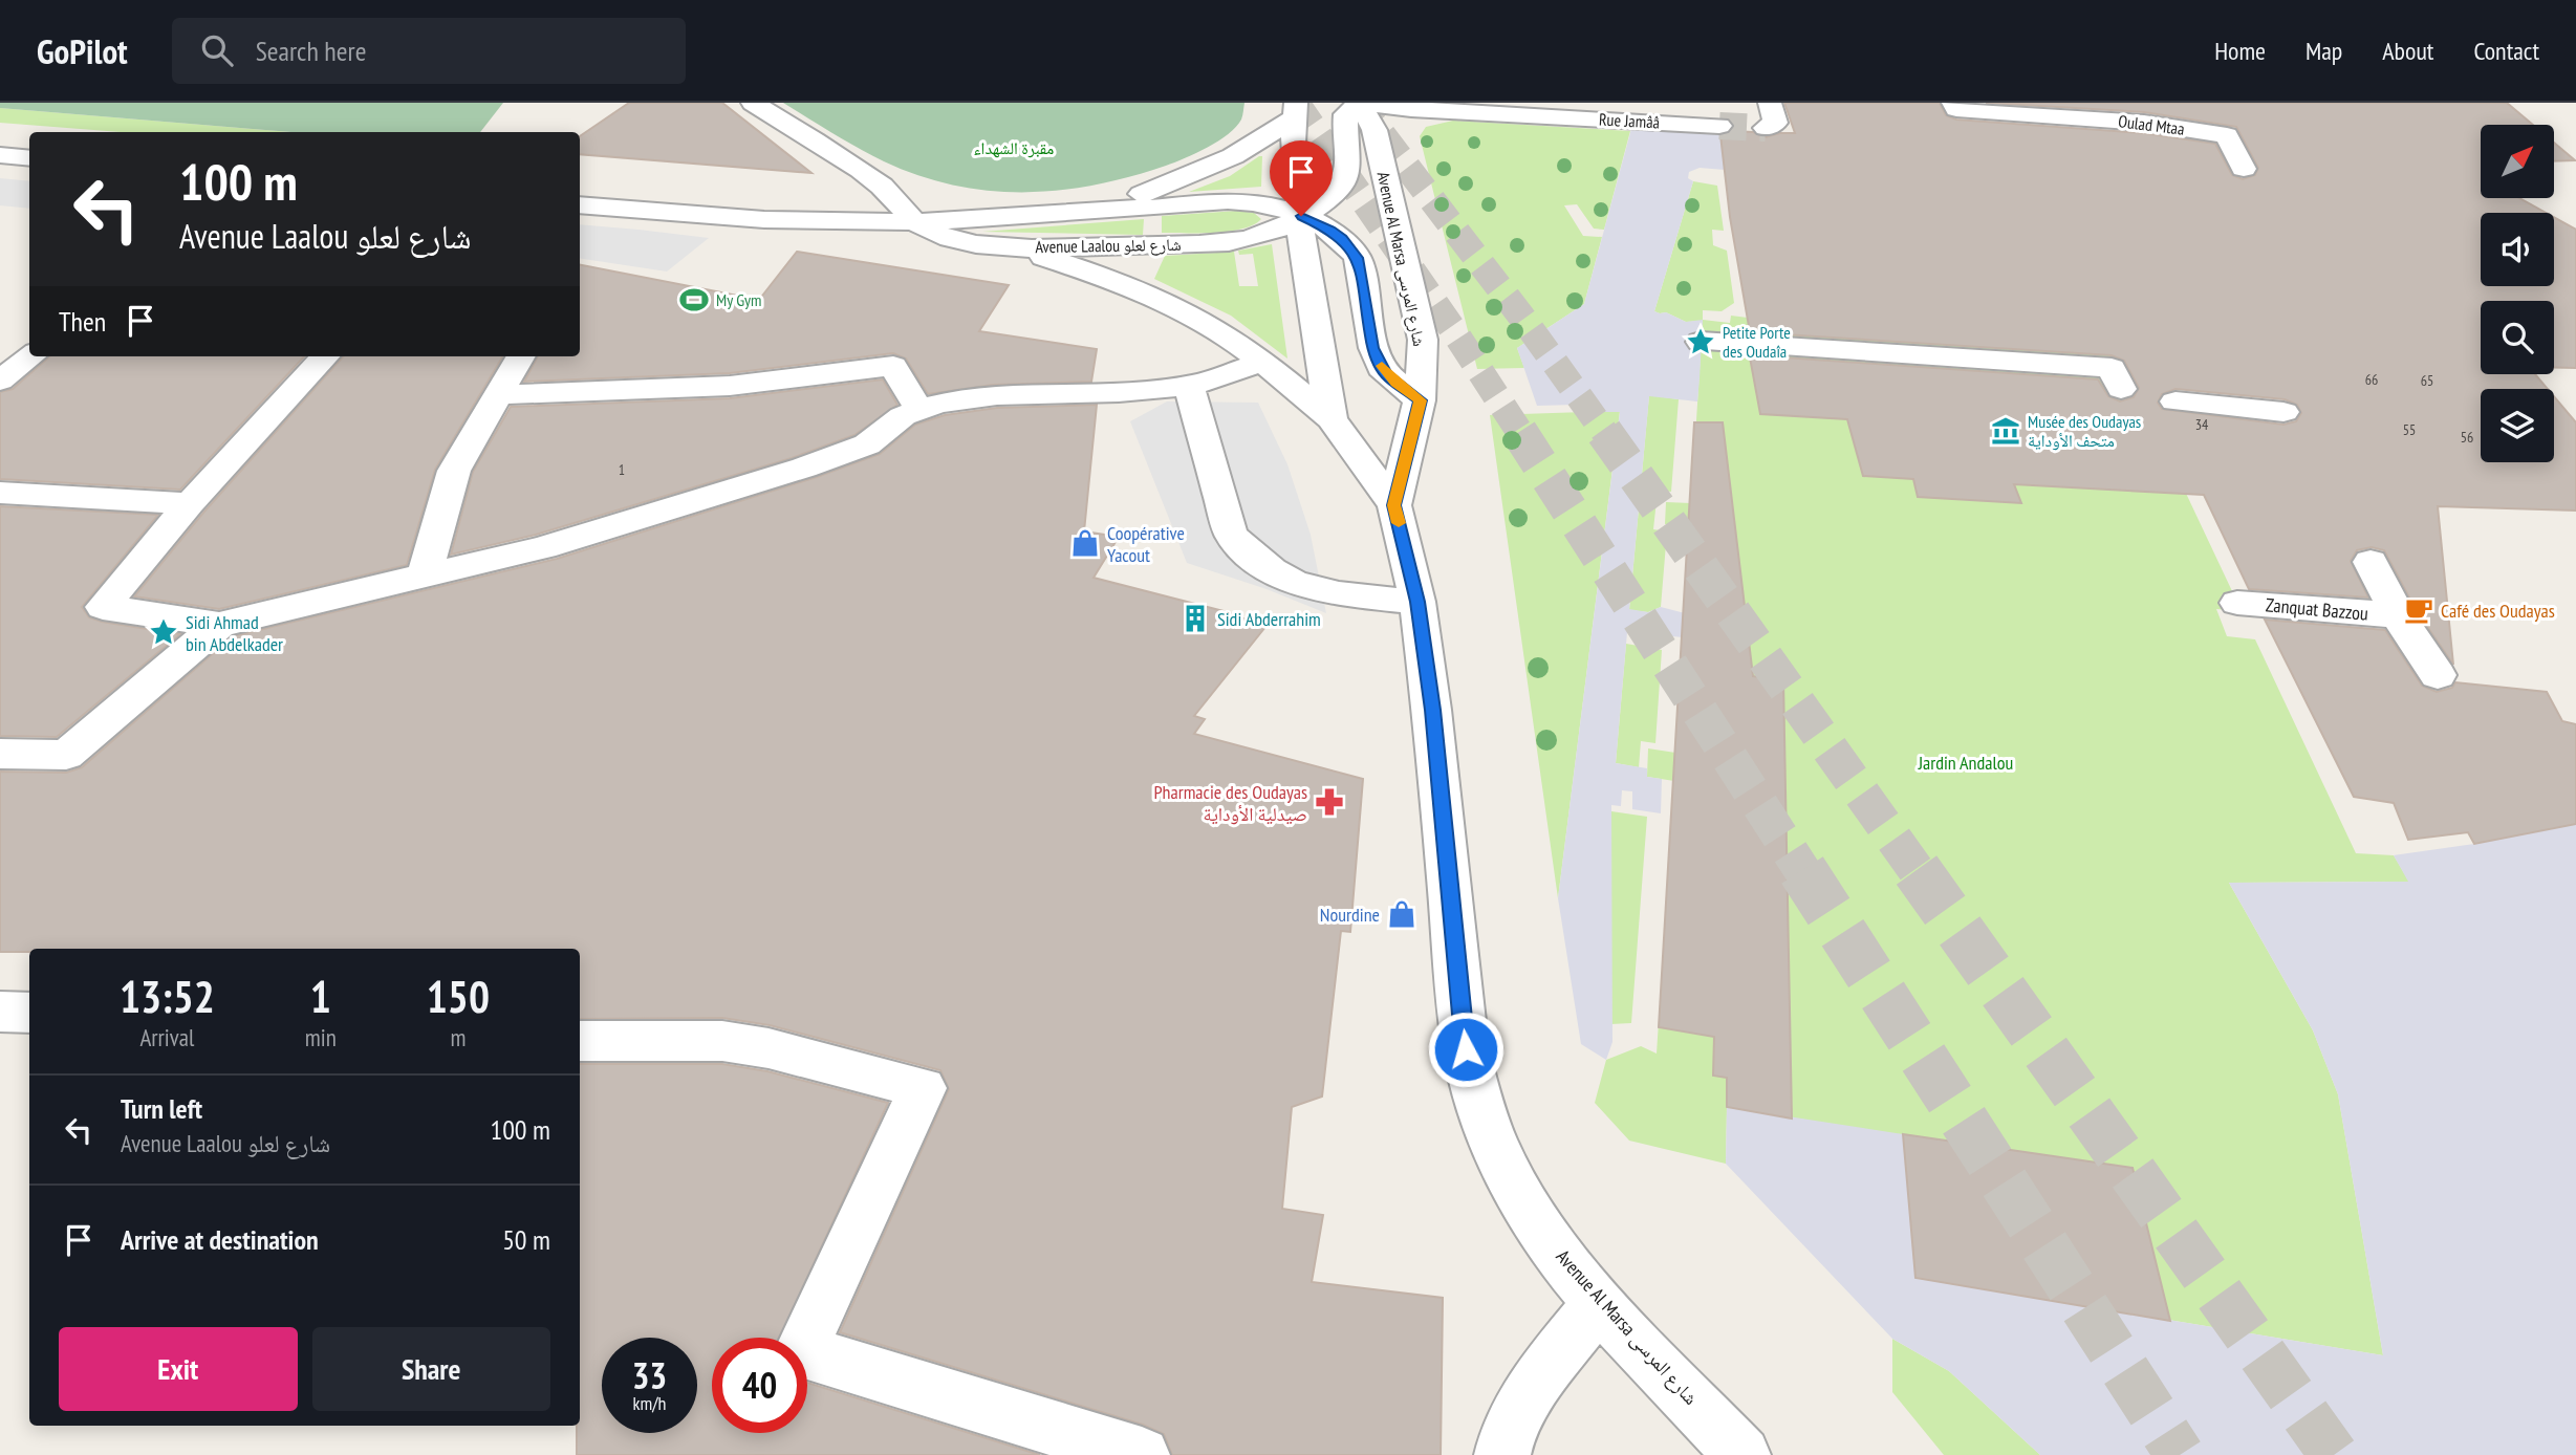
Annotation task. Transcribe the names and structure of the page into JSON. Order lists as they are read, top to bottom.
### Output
{
  "streets": {
    "street": [
      "Rue Jamââ",
      "Oulad Mtaa",
      "Avenue Laalou شارع لعلو",
      "Avenue Al Marsa شارع المرسى",
      "Zanquat Bazzou"
    ]
  },
  "crossings": [
    ["Rue Jamââ", "Avenue Laalou شارع لعلو"],
    ["Rue Jamââ", "Avenue Al Marsa شارع المرسى"],
    ["Avenue Laalou شارع لعلو", "Avenue Al Marsa شارع المرسى"]
  ],
  "parks": ["مقبرة الشهداء", "Jardin Andalou"],
  "places": {
    "sports": ["My Gym"],
    "place": ["Petite Porte des Oudaîa", "Sidi Ahmad bin Abdelkader"],
    "museum": ["Musée des Oudayas متحف الأوداية"],
    "shop": ["Coopérative Yacout", "Nourdine"],
    "cafe": ["Café des Oudayas"],
    "building": ["Sidi Abderrahim"],
    "pharmacy": ["Pharmacie des Oudayas صيدلية الأوداية"]
  },
  "house_numbers": [
    "66",
    "65",
    "34",
    "55",
    "56",
    "1"
  ],
  "north": "top right",
  "page": {
    "header": "GoPilot",
    "search": "Search here",
    "nav": [
      "Home",
      "Map",
      "About",
      "Contact"
    ],
    "turn": ["100 m", "Avenue Laalou شارع لعلو"],
    "then": "Then",
    "eta": [
      "13:52",
      "Arrival",
      "1",
      "min",
      "150",
      "m"
    ],
    "list": [
      {
        "name": "Turn left",
        "note": "Avenue Laalou شارع لعلو",
        "value": "100 m"
      },
      {
        "name": "Arrive at destination",
        "value": "50 m"
      }
    ],
    "buttons": ["Exit", "Share"],
    "speed": "33 km/h",
    "limit": "40"
  }
}
